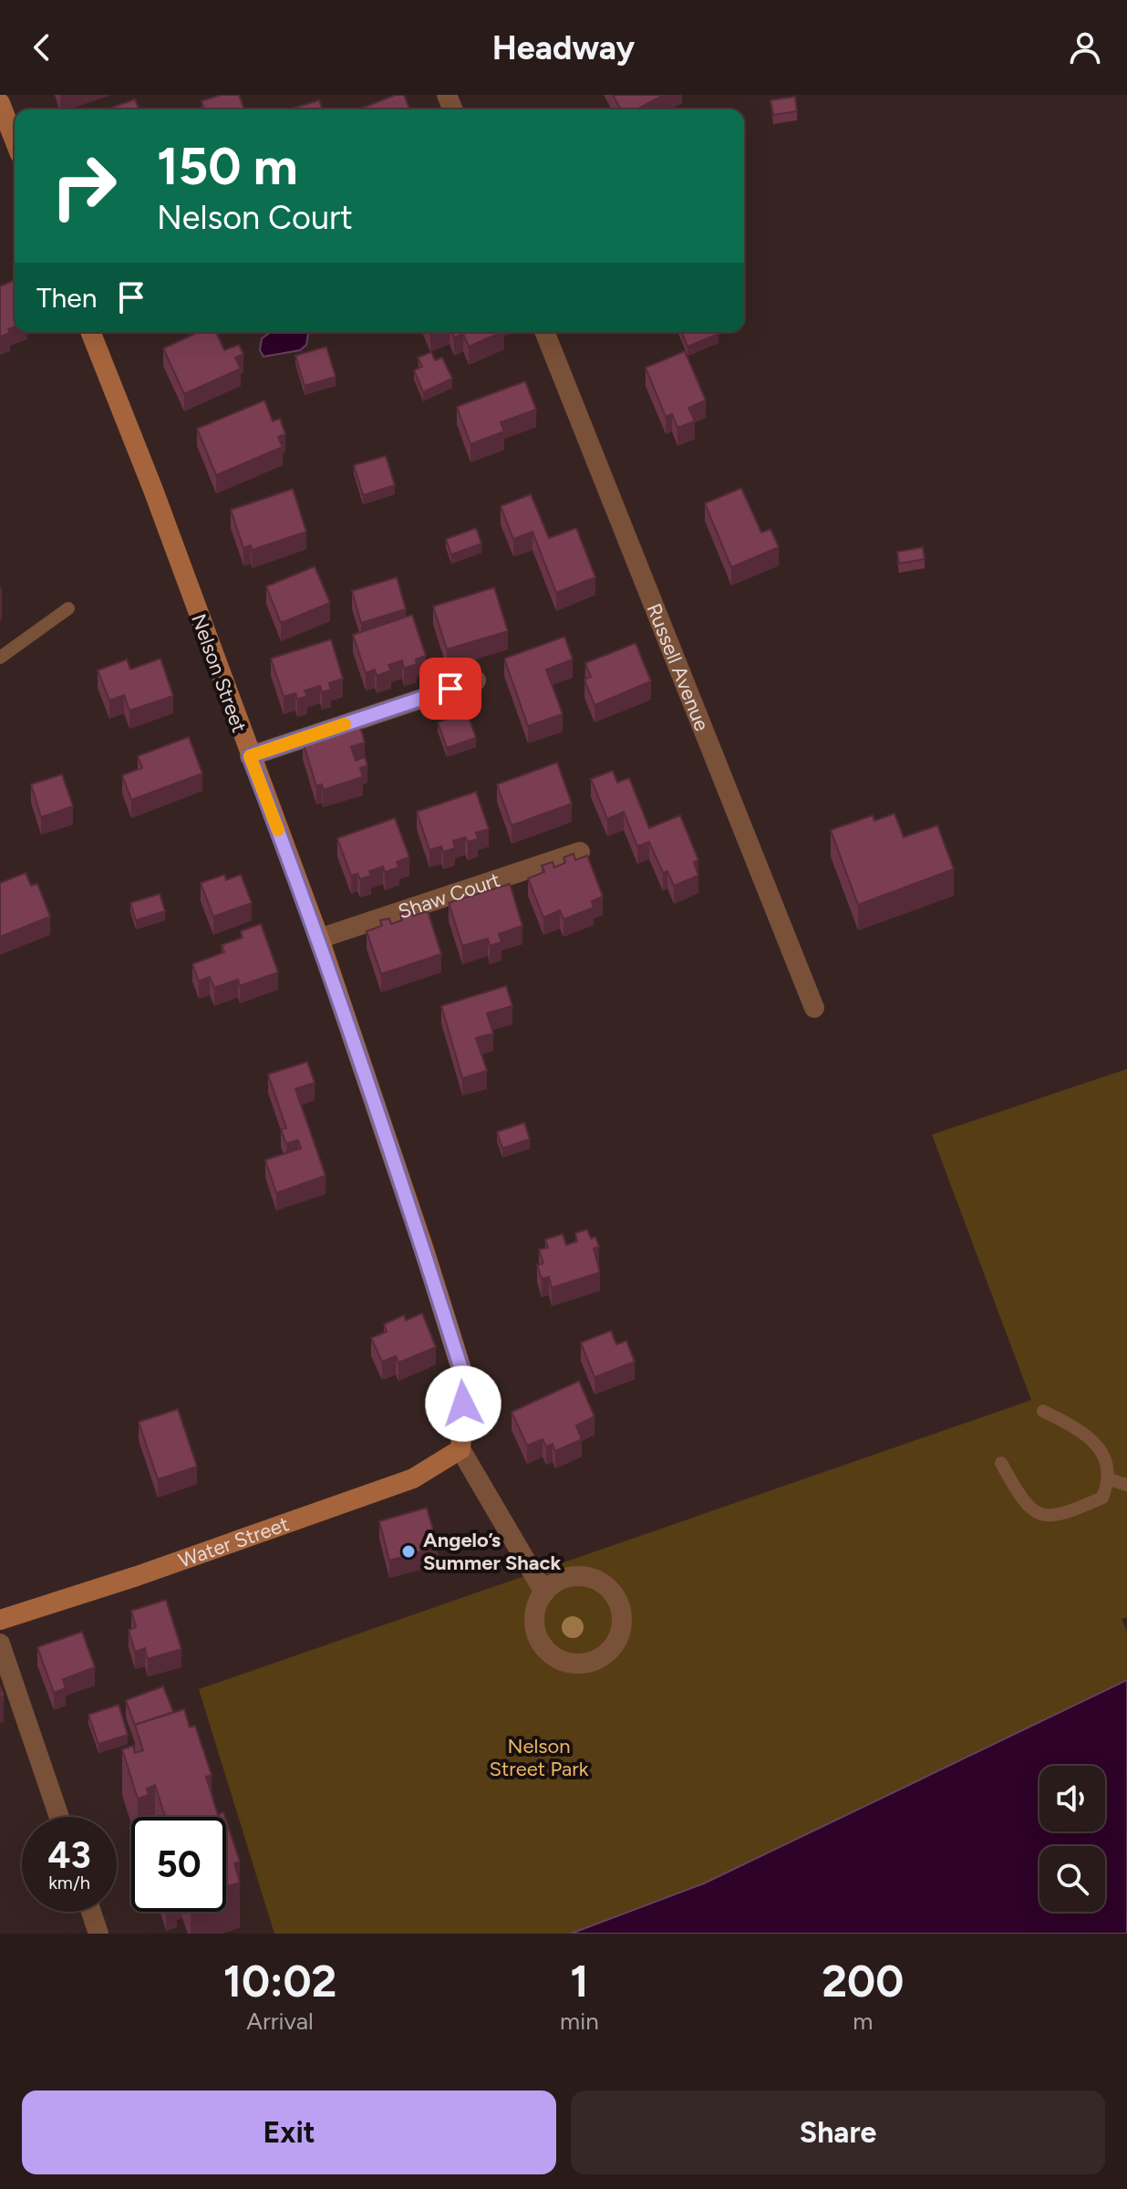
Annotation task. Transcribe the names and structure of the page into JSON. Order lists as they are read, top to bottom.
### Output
{
  "streets": {
    "main road": ["Nelson Street", "Water Street"],
    "street": ["Russell Avenue", "Shaw Court"]
  },
  "crossings": [
    ["Nelson Street", "Shaw Court"],
    ["Nelson Street", "Water Street"]
  ],
  "parks": ["Nelson Street Park"],
  "places": ["Angelo’s Summer Shack"],
  "page": {
    "header": "Headway",
    "turn": ["150 m", "Nelson Court"],
    "then": "Then",
    "speed": "43 km/h",
    "limit": "50",
    "eta": [
      "10:02",
      "Arrival",
      "1",
      "min",
      "200",
      "m"
    ],
    "buttons": ["Exit", "Share"]
  }
}
